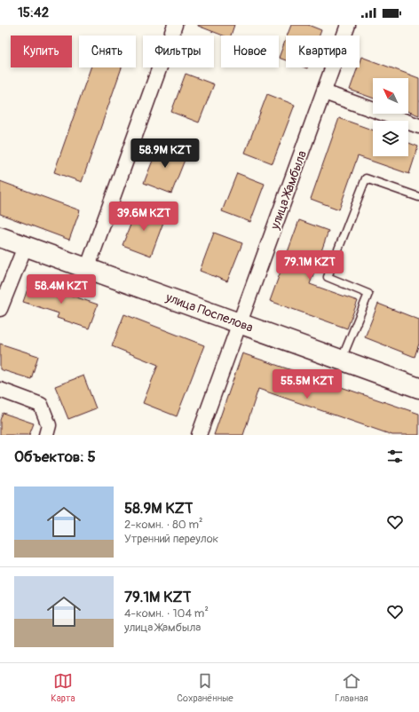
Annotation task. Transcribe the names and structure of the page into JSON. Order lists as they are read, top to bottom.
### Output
{
  "streets": {
    "street": ["улица Жамбыла", "улица Поспелова"]
  },
  "crossings": [
    ["улица Жамбыла", "улица Поспелова"]
  ],
  "north": "top left",
  "page": {
    "status": "15:42",
    "chip": [
      "Купить",
      "Снять",
      "Фильтры",
      "Новое",
      "Квартира"
    ],
    "price": [
      "58.9M KZT",
      "39.6M KZT",
      "79.1M KZT",
      "58.4M KZT",
      "55.5M KZT"
    ],
    "heading": "Объектов: 5",
    "list": [
      {
        "name": "58.9M KZT",
        "note": "2-комн. · 80 m² · Утренний переулок"
      },
      {
        "name": "79.1M KZT",
        "note": "4-комн. · 104 m² · улица Жамбыла"
      }
    ],
    "tabs": ["Карта", "Сохранённые", "Главная"]
  }
}
